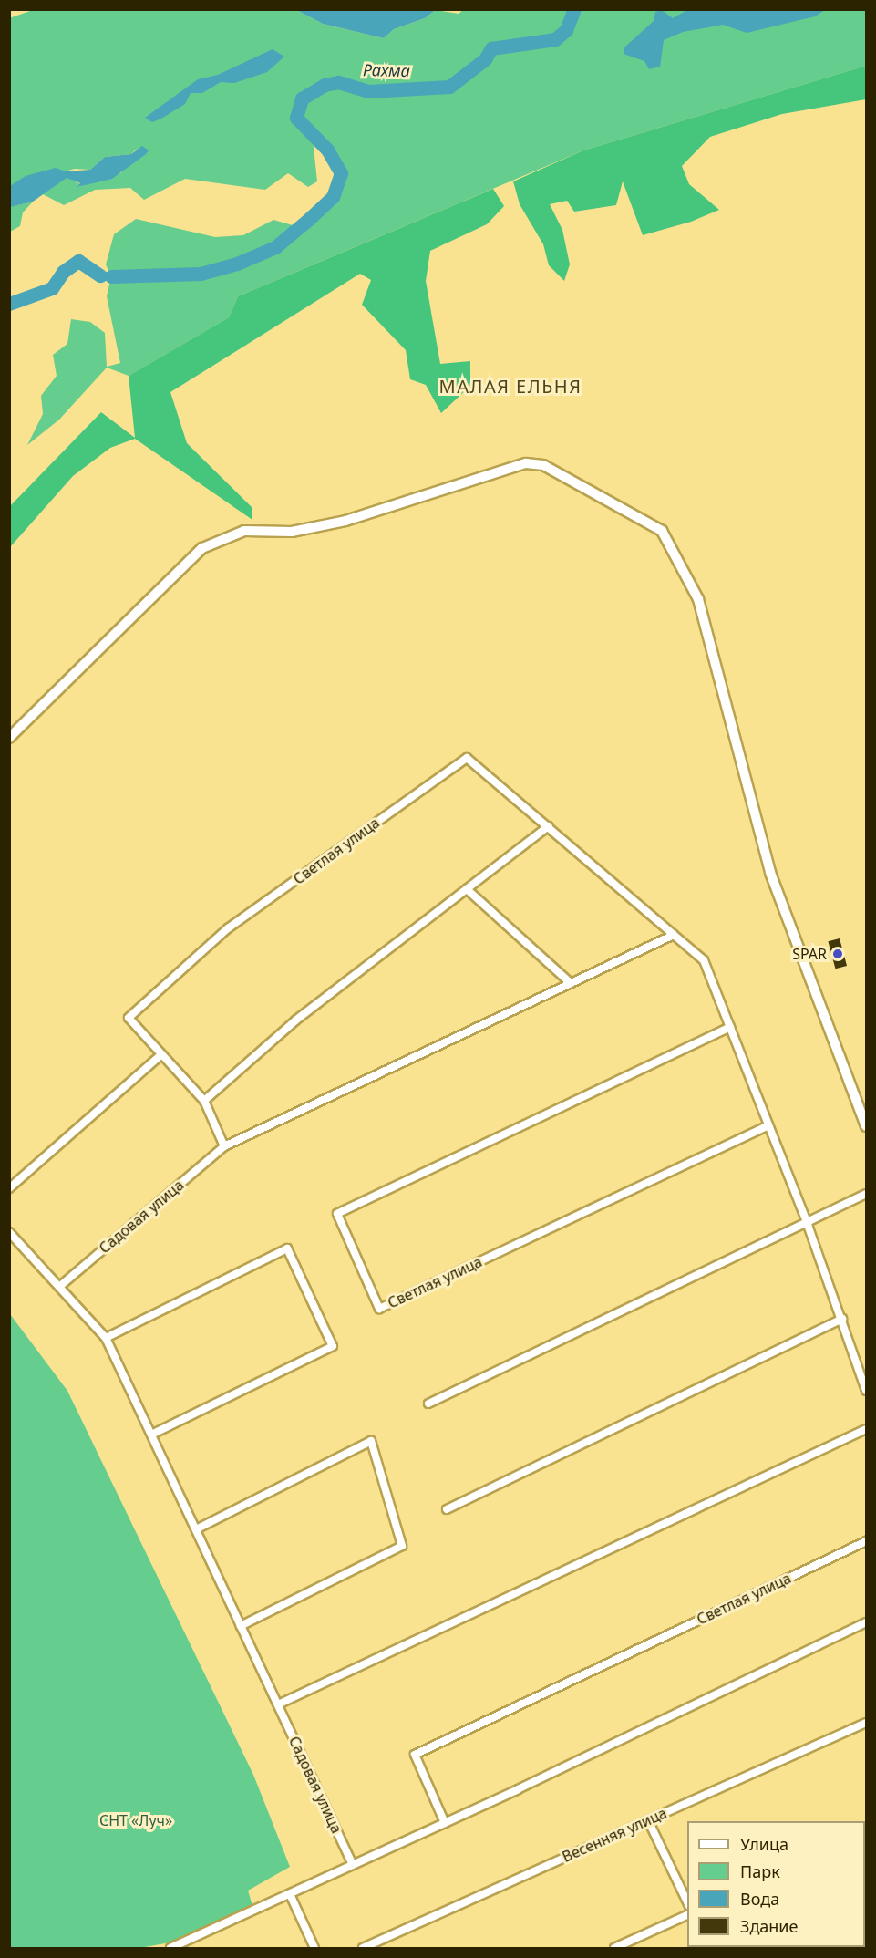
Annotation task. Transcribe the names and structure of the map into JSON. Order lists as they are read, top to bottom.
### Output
{
  "streets": {
    "street": ["Светлая улица", "Садовая улица", "Весенняя улица"]
  },
  "districts": ["МАЛАЯ ЕЛЬНЯ"],
  "water": ["Рахма"],
  "parks": ["СНТ «Луч»"],
  "places": ["SPAR"],
  "legend": [
    "Улица",
    "Парк",
    "Вода",
    "Здание"
  ]
}
